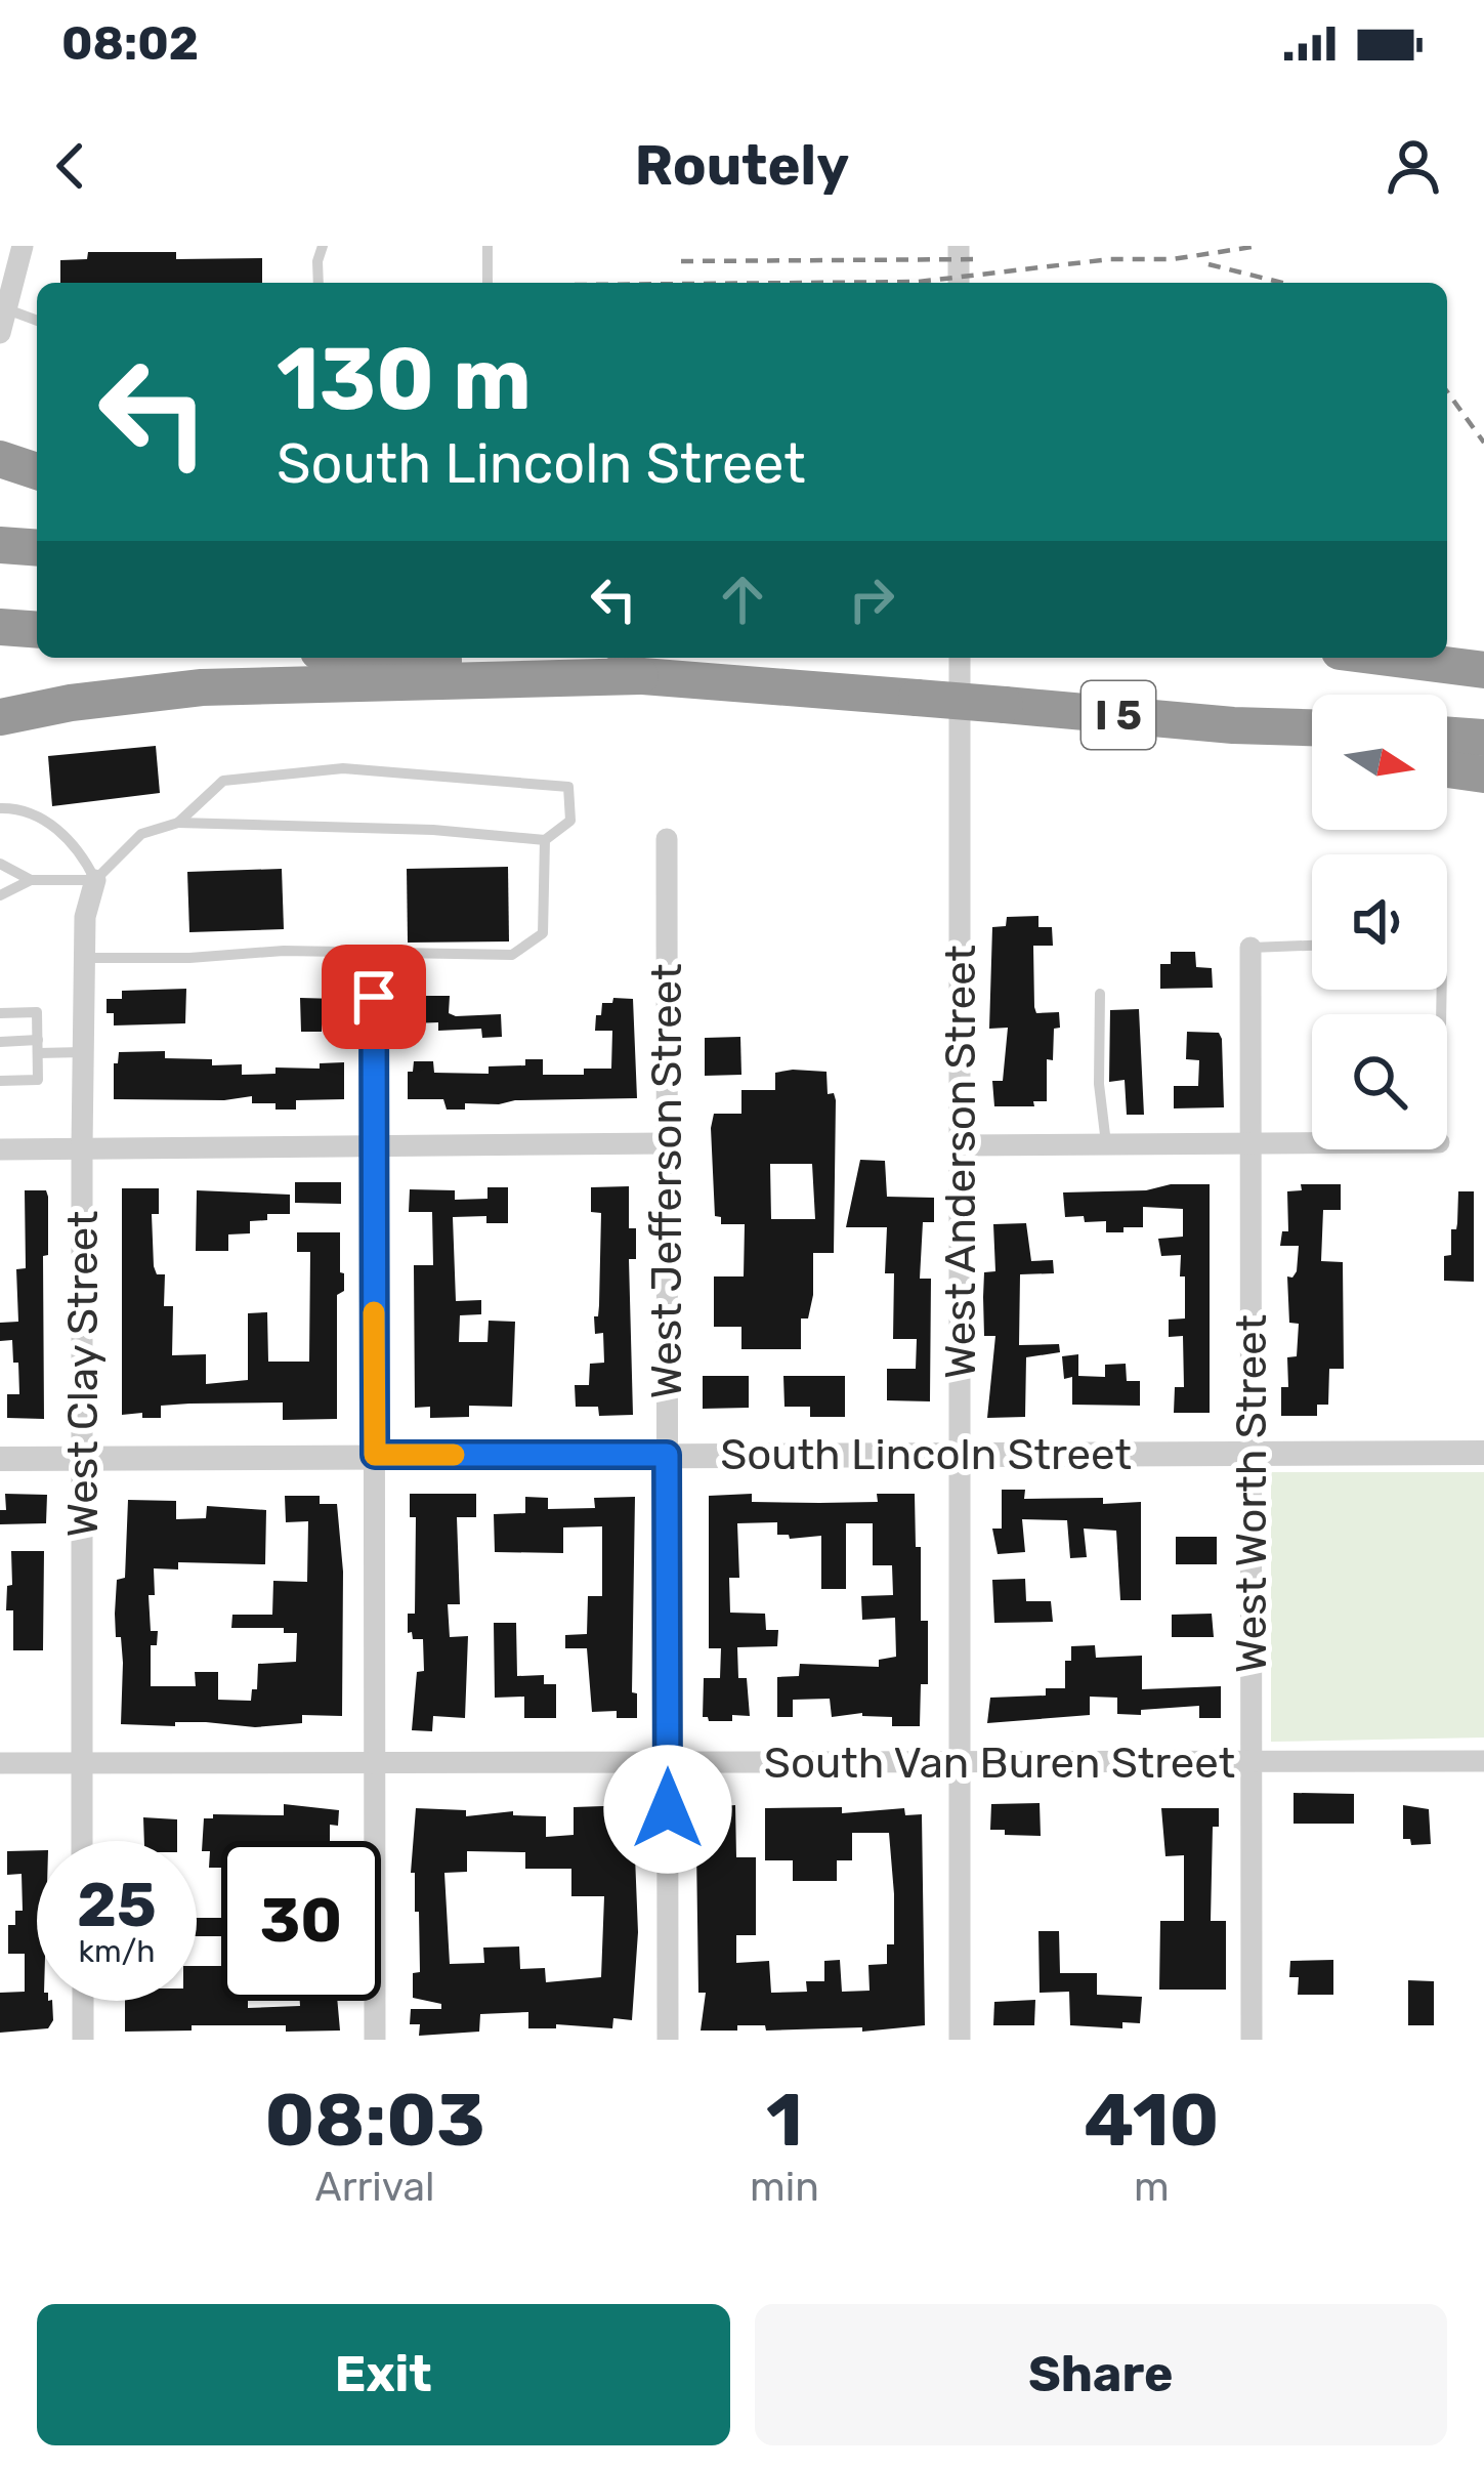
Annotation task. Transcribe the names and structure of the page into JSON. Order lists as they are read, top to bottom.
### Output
{
  "streets": {
    "highway": ["I 5"],
    "street": [
      "West Anderson Street",
      "West Jefferson Street",
      "West Clay Street",
      "South Lincoln Street",
      "West Worth Street",
      "South Van Buren Street"
    ]
  },
  "crossings": [
    ["West Anderson Street", "South Lincoln Street"],
    ["West Anderson Street", "South Van Buren Street"],
    ["West Jefferson Street", "South Lincoln Street"],
    ["West Jefferson Street", "South Van Buren Street"],
    ["West Clay Street", "South Lincoln Street"],
    ["West Clay Street", "South Van Buren Street"],
    ["South Lincoln Street", "West Worth Street"],
    ["West Worth Street", "South Van Buren Street"]
  ],
  "north": "right",
  "page": {
    "status": "08:02",
    "header": "Routely",
    "turn": ["130 m", "South Lincoln Street"],
    "speed": "25 km/h",
    "limit": "30",
    "eta": [
      "08:03",
      "Arrival",
      "1",
      "min",
      "410",
      "m"
    ],
    "buttons": ["Exit", "Share"]
  }
}
